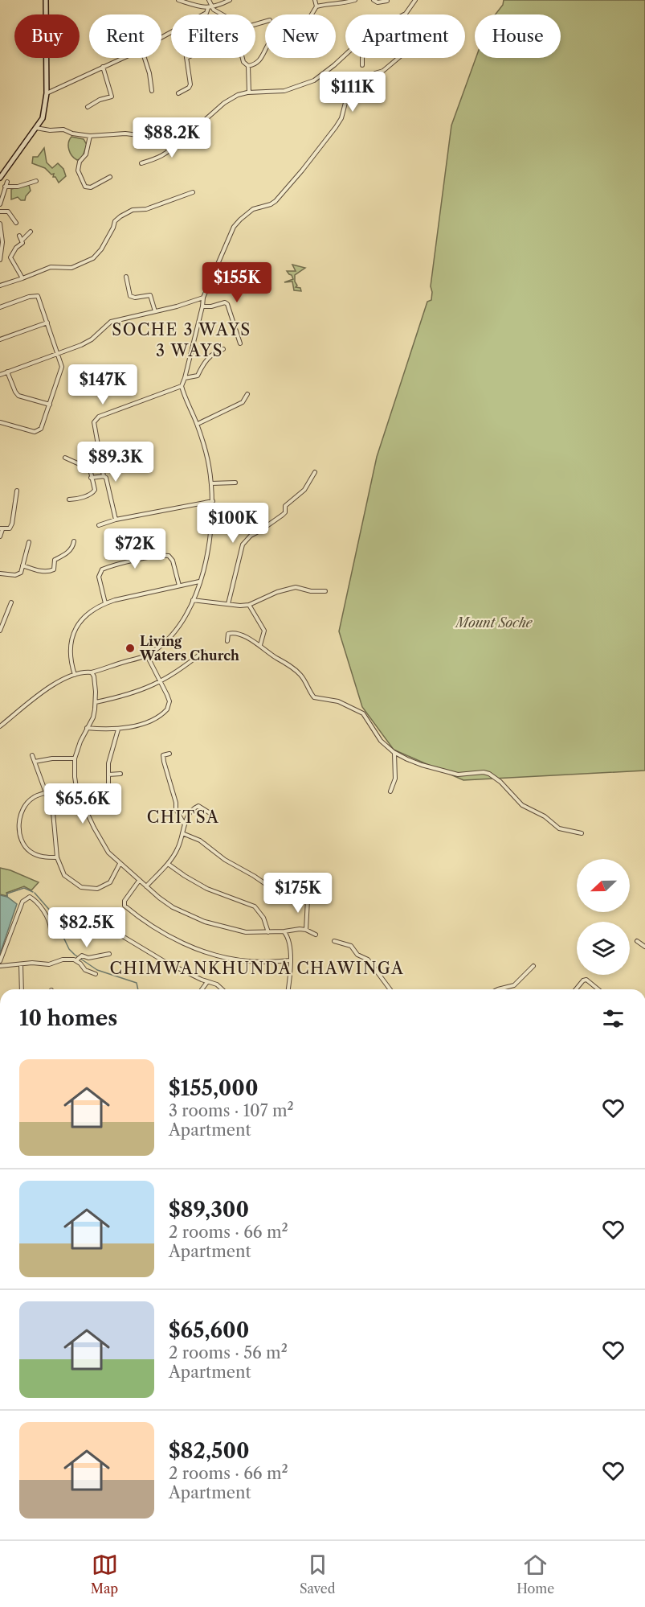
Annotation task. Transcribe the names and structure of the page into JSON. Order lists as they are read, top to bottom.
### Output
{
  "districts": [
    "SOCHE 3 WAYS",
    "3 WAYS",
    "CHITSA",
    "CHIMWANKHUNDA CHAWINGA"
  ],
  "parks": ["Mount Soche"],
  "places": ["Living Waters Church"],
  "north": "left",
  "page": {
    "chip": [
      "Buy",
      "Rent",
      "Filters",
      "New",
      "Apartment",
      "House"
    ],
    "price": [
      "$111K",
      "$88.2K",
      "$155K",
      "$147K",
      "$89.3K",
      "$100K",
      "$72K",
      "$65.6K",
      "$175K",
      "$82.5K"
    ],
    "heading": "10 homes",
    "list": [
      {
        "name": "$155,000",
        "note": "3 rooms · 107 m² · Apartment"
      },
      {
        "name": "$89,300",
        "note": "2 rooms · 66 m² · Apartment"
      },
      {
        "name": "$65,600",
        "note": "2 rooms · 56 m² · Apartment"
      },
      {
        "name": "$82,500",
        "note": "2 rooms · 66 m² · Apartment"
      }
    ],
    "tabs": ["Map", "Saved", "Home"]
  }
}
